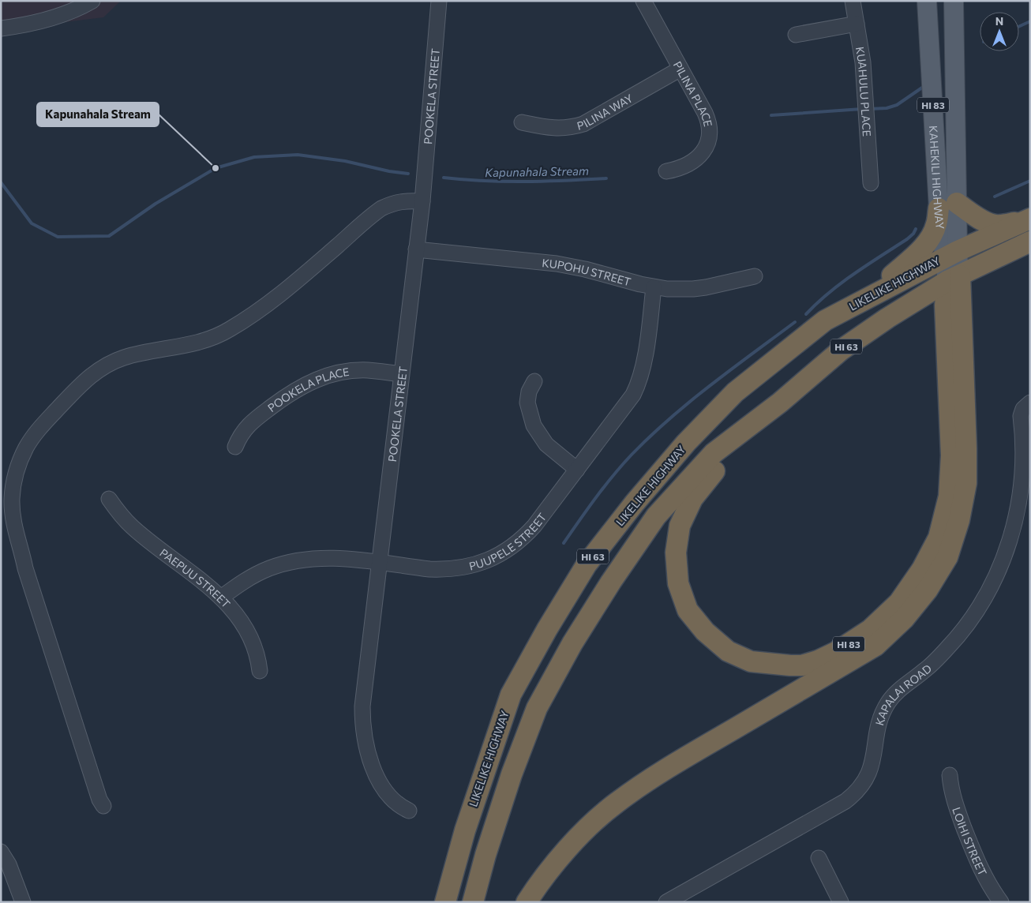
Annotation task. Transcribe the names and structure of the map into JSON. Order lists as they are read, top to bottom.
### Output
{
  "streets": {
    "highway": ["HI 83", "LIKELIKE HIGHWAY", "HI 63"],
    "main road": ["KAHEKILI HIGHWAY"],
    "street": [
      "KUAHULU PLACE",
      "PILINA PLACE",
      "POOKELA STREET",
      "PILINA WAY",
      "KUPOHU STREET",
      "POOKELA PLACE",
      "PUUPELE STREET",
      "PAEPUU STREET",
      "KAPALAI ROAD",
      "LOIHI STREET"
    ]
  },
  "crossings": [
    ["PILINA PLACE", "PILINA WAY"],
    ["POOKELA STREET", "KUPOHU STREET"],
    ["POOKELA STREET", "POOKELA PLACE"],
    ["POOKELA STREET", "PUUPELE STREET"],
    ["HI 83", "KAHEKILI HIGHWAY"],
    ["HI 83", "HI 63"],
    ["KAHEKILI HIGHWAY", "LIKELIKE HIGHWAY"],
    ["KAHEKILI HIGHWAY", "HI 63"],
    ["KUPOHU STREET", "PUUPELE STREET"],
    ["PUUPELE STREET", "PAEPUU STREET"]
  ],
  "water": ["Kapunahala Stream"],
  "places": ["Kapunahala Stream"],
  "north": "top"
}
